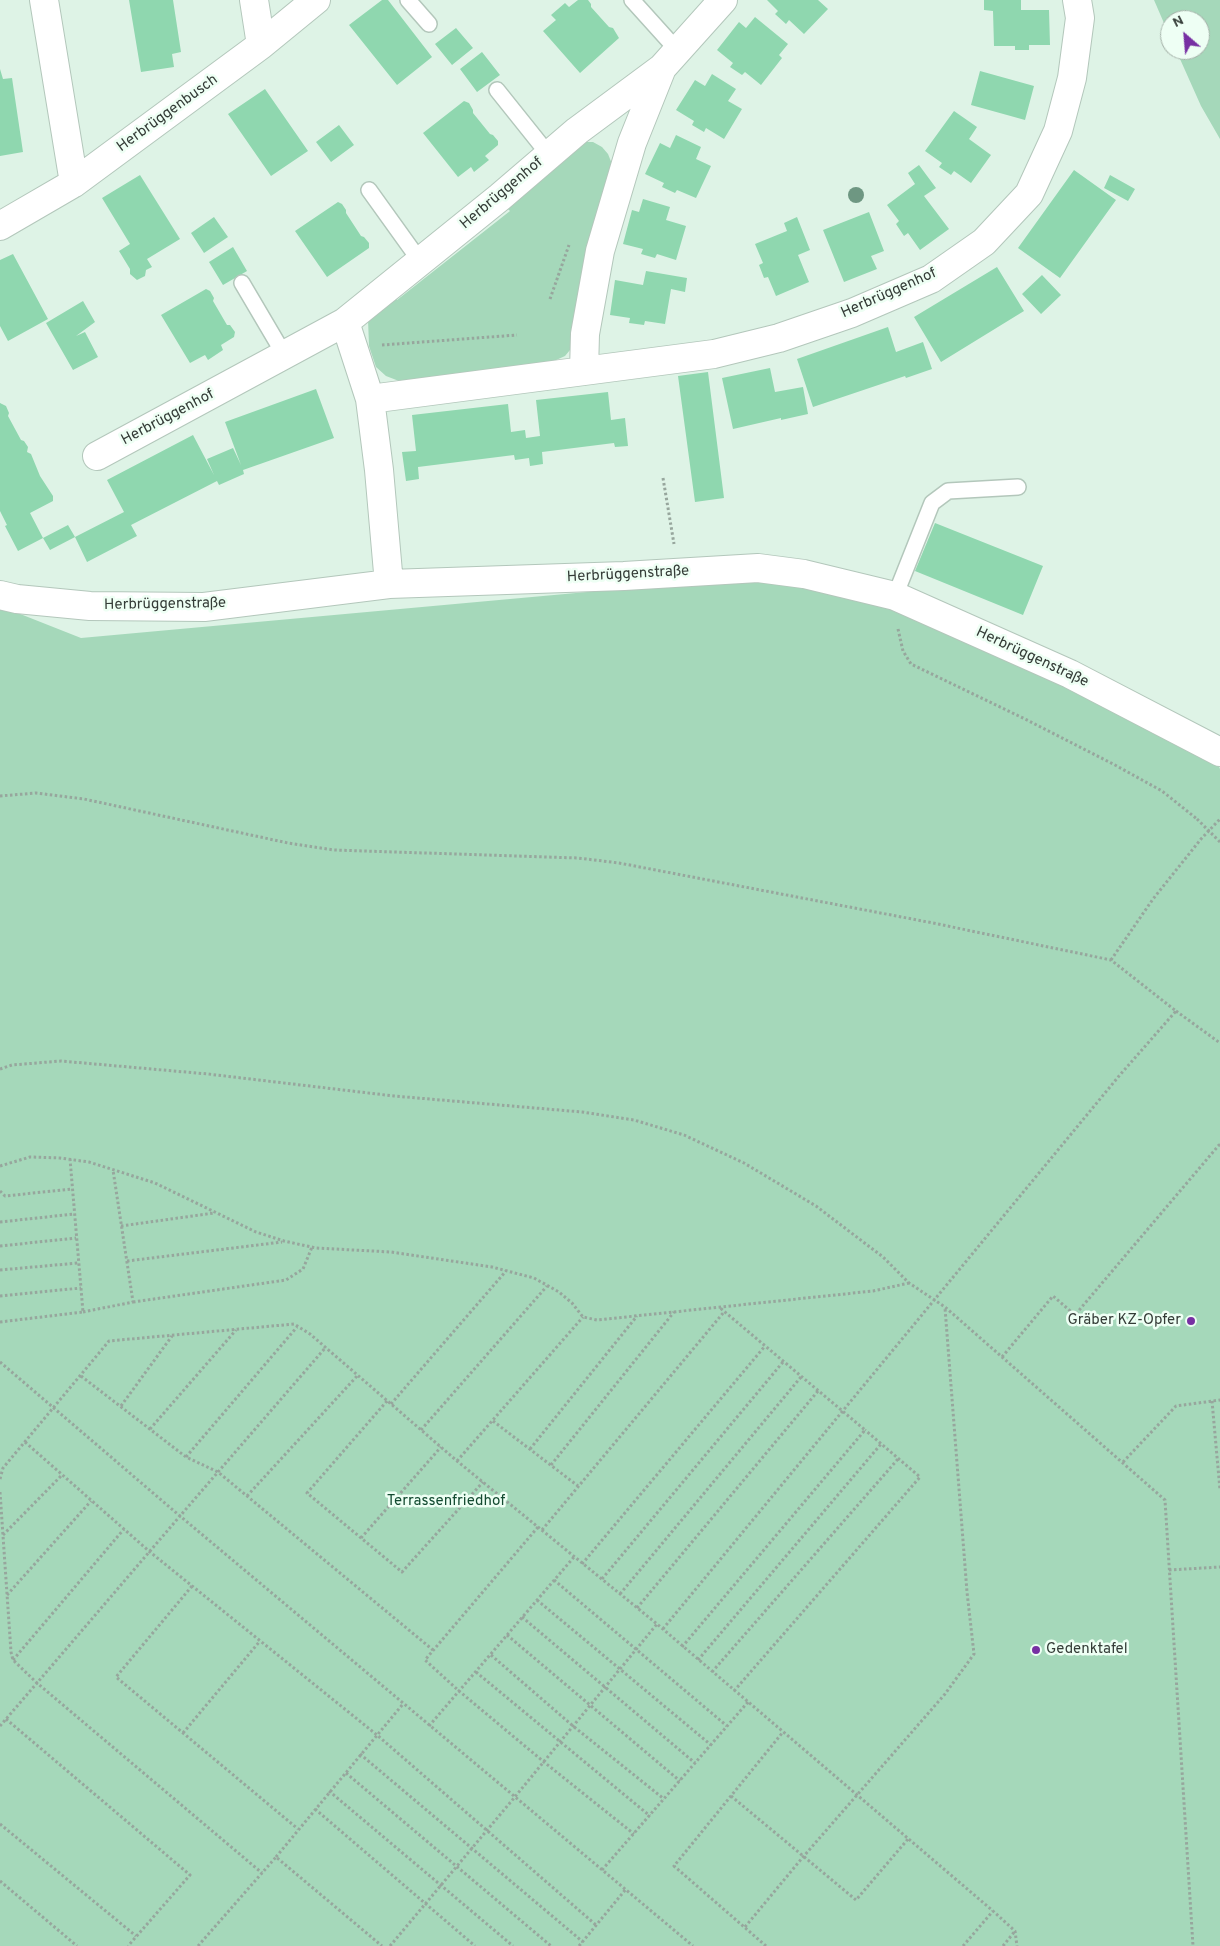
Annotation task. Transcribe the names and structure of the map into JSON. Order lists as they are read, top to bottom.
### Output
{
  "streets": {
    "street": ["Herbrüggenbusch", "Herbrüggenhof", "Herbrüggenstraße"]
  },
  "parks": ["Terrassenfriedhof"],
  "places": ["Gräber KZ-Opfer", "Gedenktafel"],
  "north": "top left"
}
